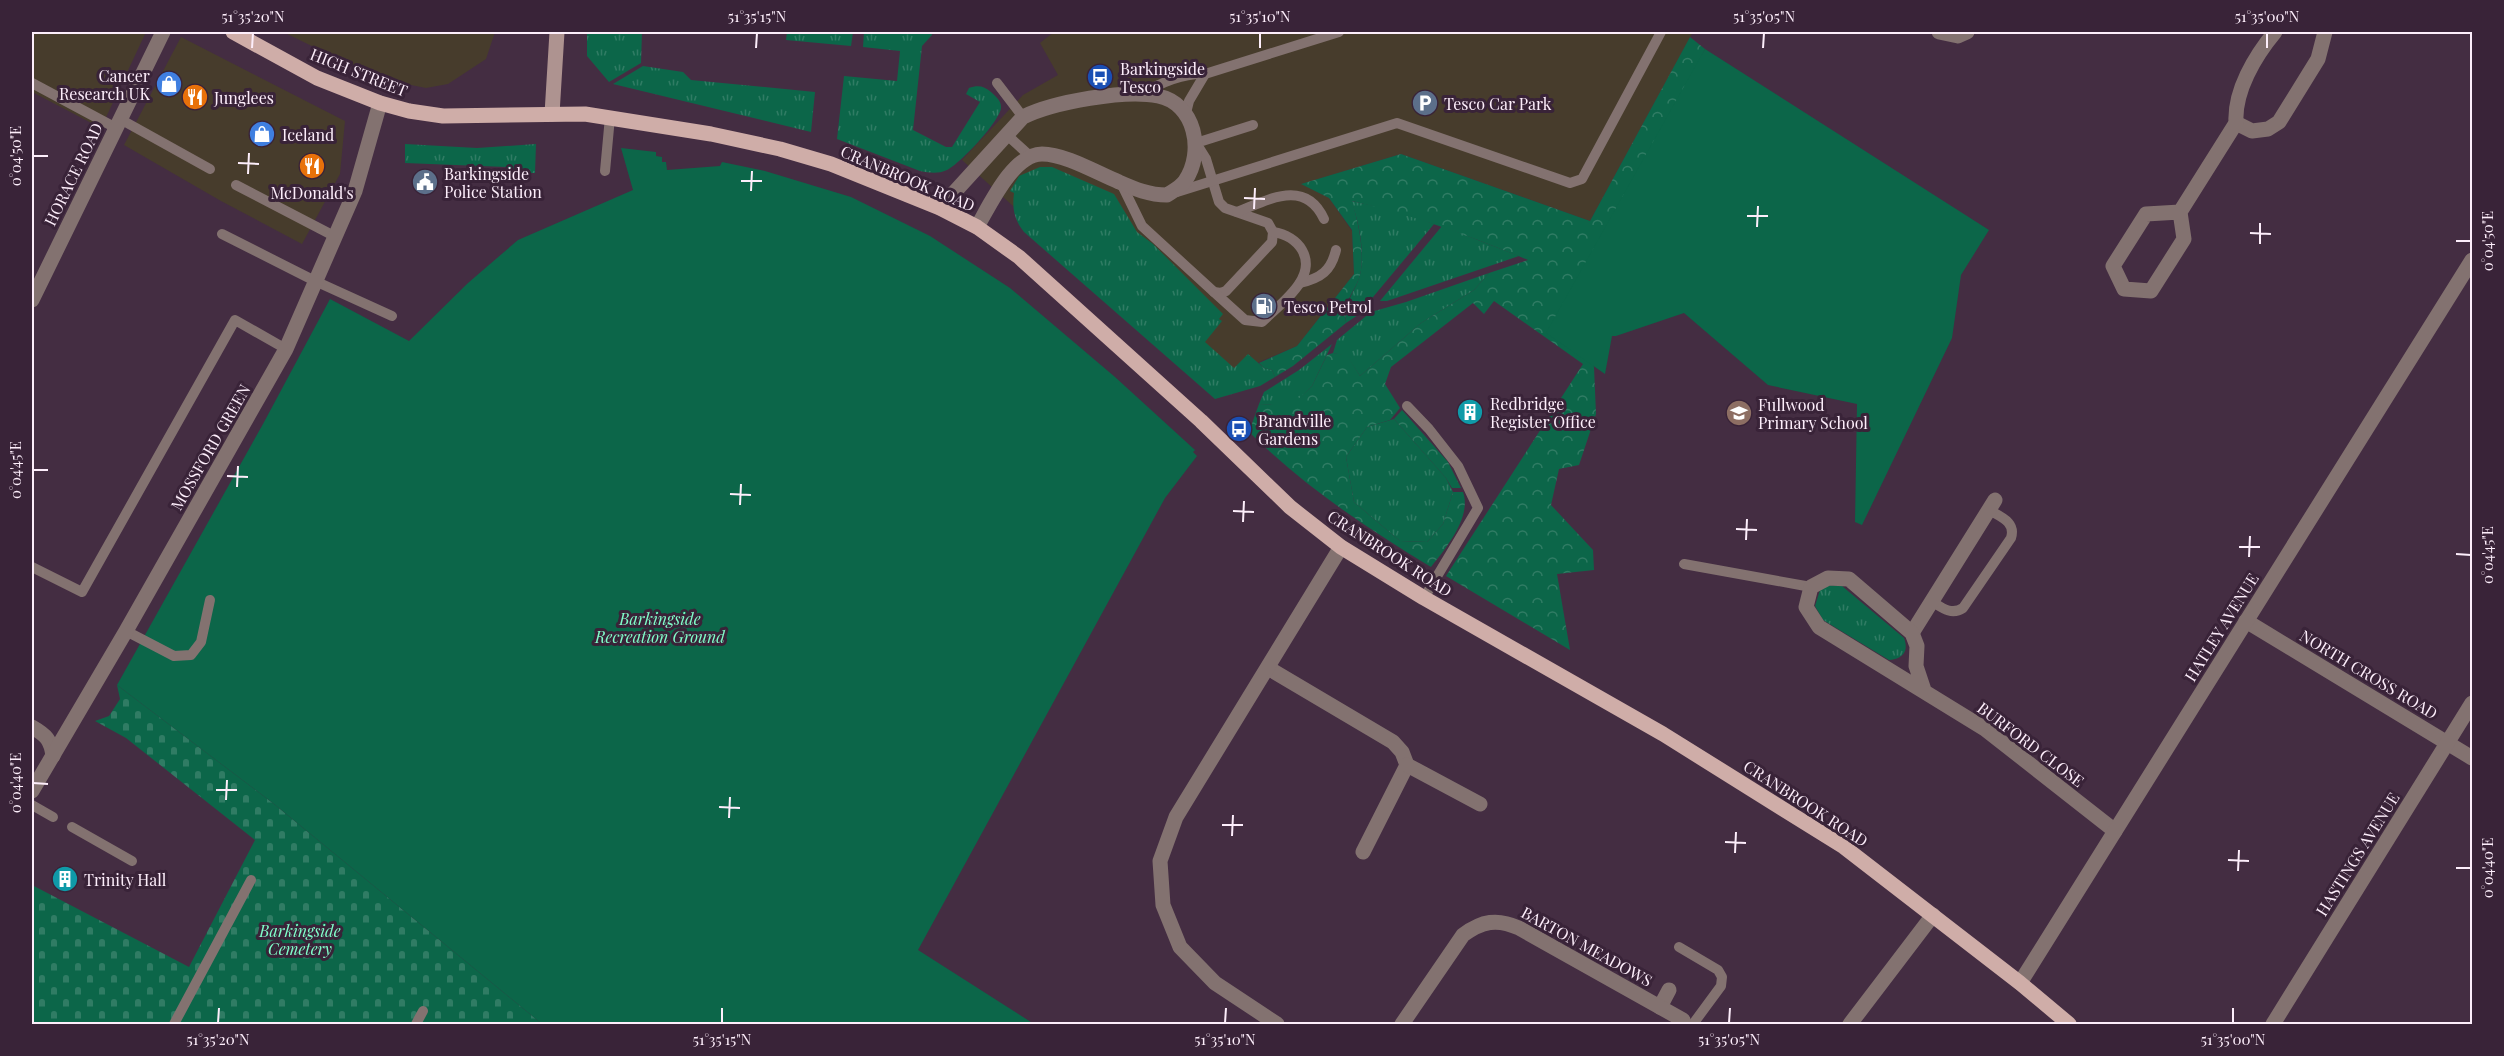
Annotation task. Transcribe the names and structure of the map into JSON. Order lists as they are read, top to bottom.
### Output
{
  "streets": {
    "main road": ["HIGH STREET", "CRANBROOK ROAD"],
    "street": [
      "HORACE ROAD",
      "MOSSFORD GREEN",
      "HATLEY AVENUE",
      "NORTH CROSS ROAD",
      "BURFORD CLOSE",
      "HASTINGS AVENUE",
      "BARTON MEADOWS"
    ]
  },
  "crossings": [
    ["HIGH STREET", "CRANBROOK ROAD"],
    ["HIGH STREET", "MOSSFORD GREEN"],
    ["CRANBROOK ROAD", "HATLEY AVENUE"],
    ["HATLEY AVENUE", "NORTH CROSS ROAD"],
    ["HATLEY AVENUE", "BURFORD CLOSE"],
    ["NORTH CROSS ROAD", "HASTINGS AVENUE"]
  ],
  "parks": ["Barkingside Recreation Ground", "Barkingside Cemetery"],
  "places": {
    "bus stop": ["Barkingside Tesco", "Brandville Gardens"],
    "shop": ["Cancer Research UK", "Iceland"],
    "restaurant": ["Junglees", "McDonald's"],
    "parking": ["Tesco Car Park"],
    "public building": ["Barkingside Police Station"],
    "fuel station": ["Tesco Petrol"],
    "building": ["Redbridge Register Office", "Trinity Hall"],
    "school or university": ["Fullwood Primary School"]
  },
  "coordinates": [
    "51°35'20\"N",
    "51°35'15\"N",
    "51°35'10\"N",
    "51°35'05\"N",
    "51°35'00\"N",
    "0°04'50\"E",
    "0°04'45\"E",
    "0°04'40\"E"
  ]
}
